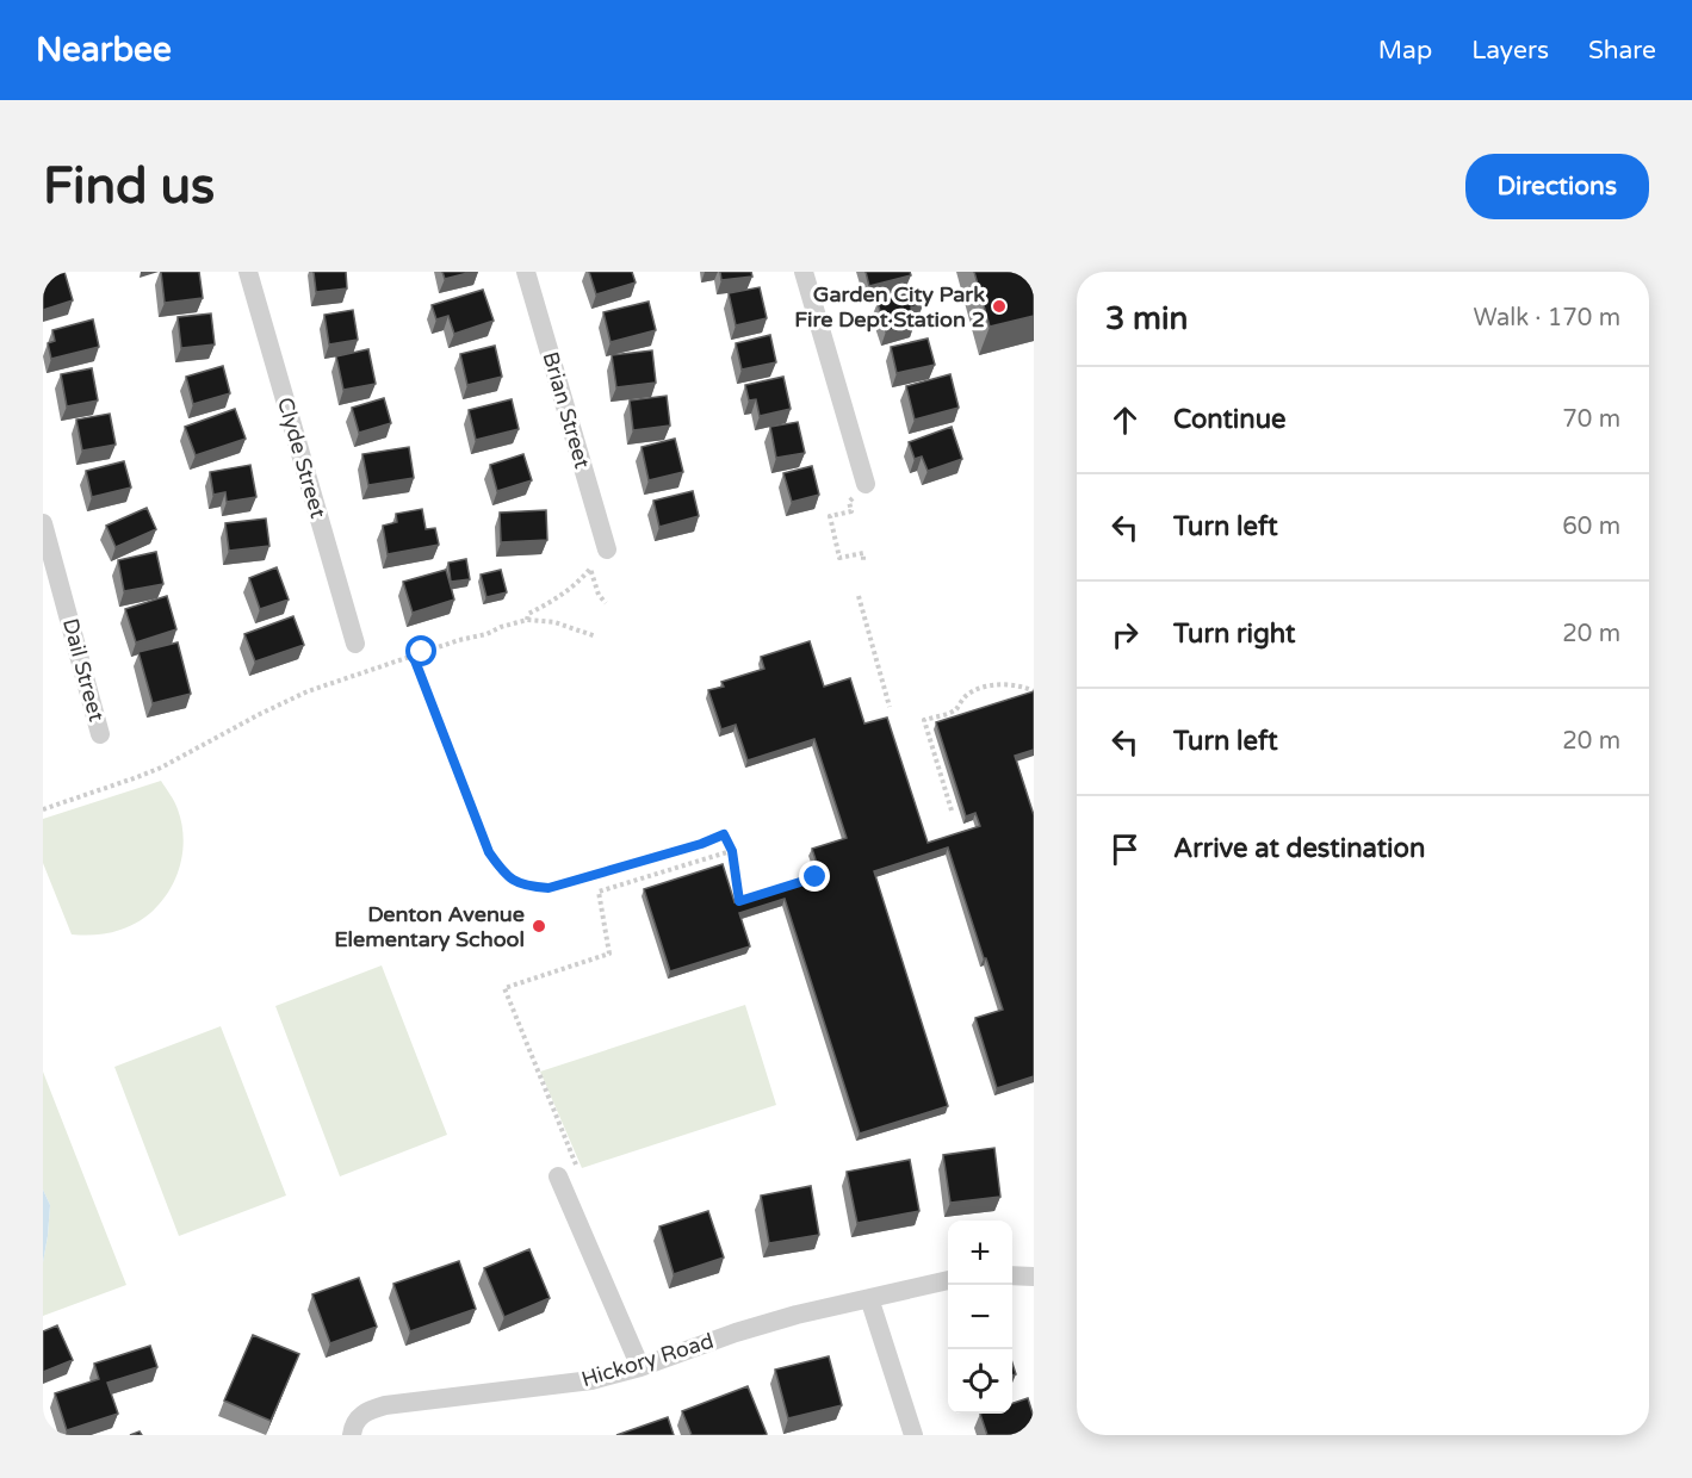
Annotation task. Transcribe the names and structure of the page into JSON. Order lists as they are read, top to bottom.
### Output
{
  "streets": {
    "street": [
      "Brian Street",
      "Clyde Street",
      "Dail Street",
      "Hickory Road"
    ]
  },
  "places": ["Garden City Park Fire Dept Station 2", "Denton Avenue Elementary School"],
  "page": {
    "header": "Nearbee",
    "nav": ["Map", "Layers", "Share"],
    "buttons": "Directions",
    "title": "Find us",
    "heading": ["3 min", "Walk · 170 m"],
    "list": [
      ["Continue", "70 m"],
      ["Turn left", "60 m"],
      ["Turn right", "20 m"],
      ["Turn left", "20 m"],
      "Arrive at destination"
    ],
    "map_buttons": ["+", "−"]
  }
}
